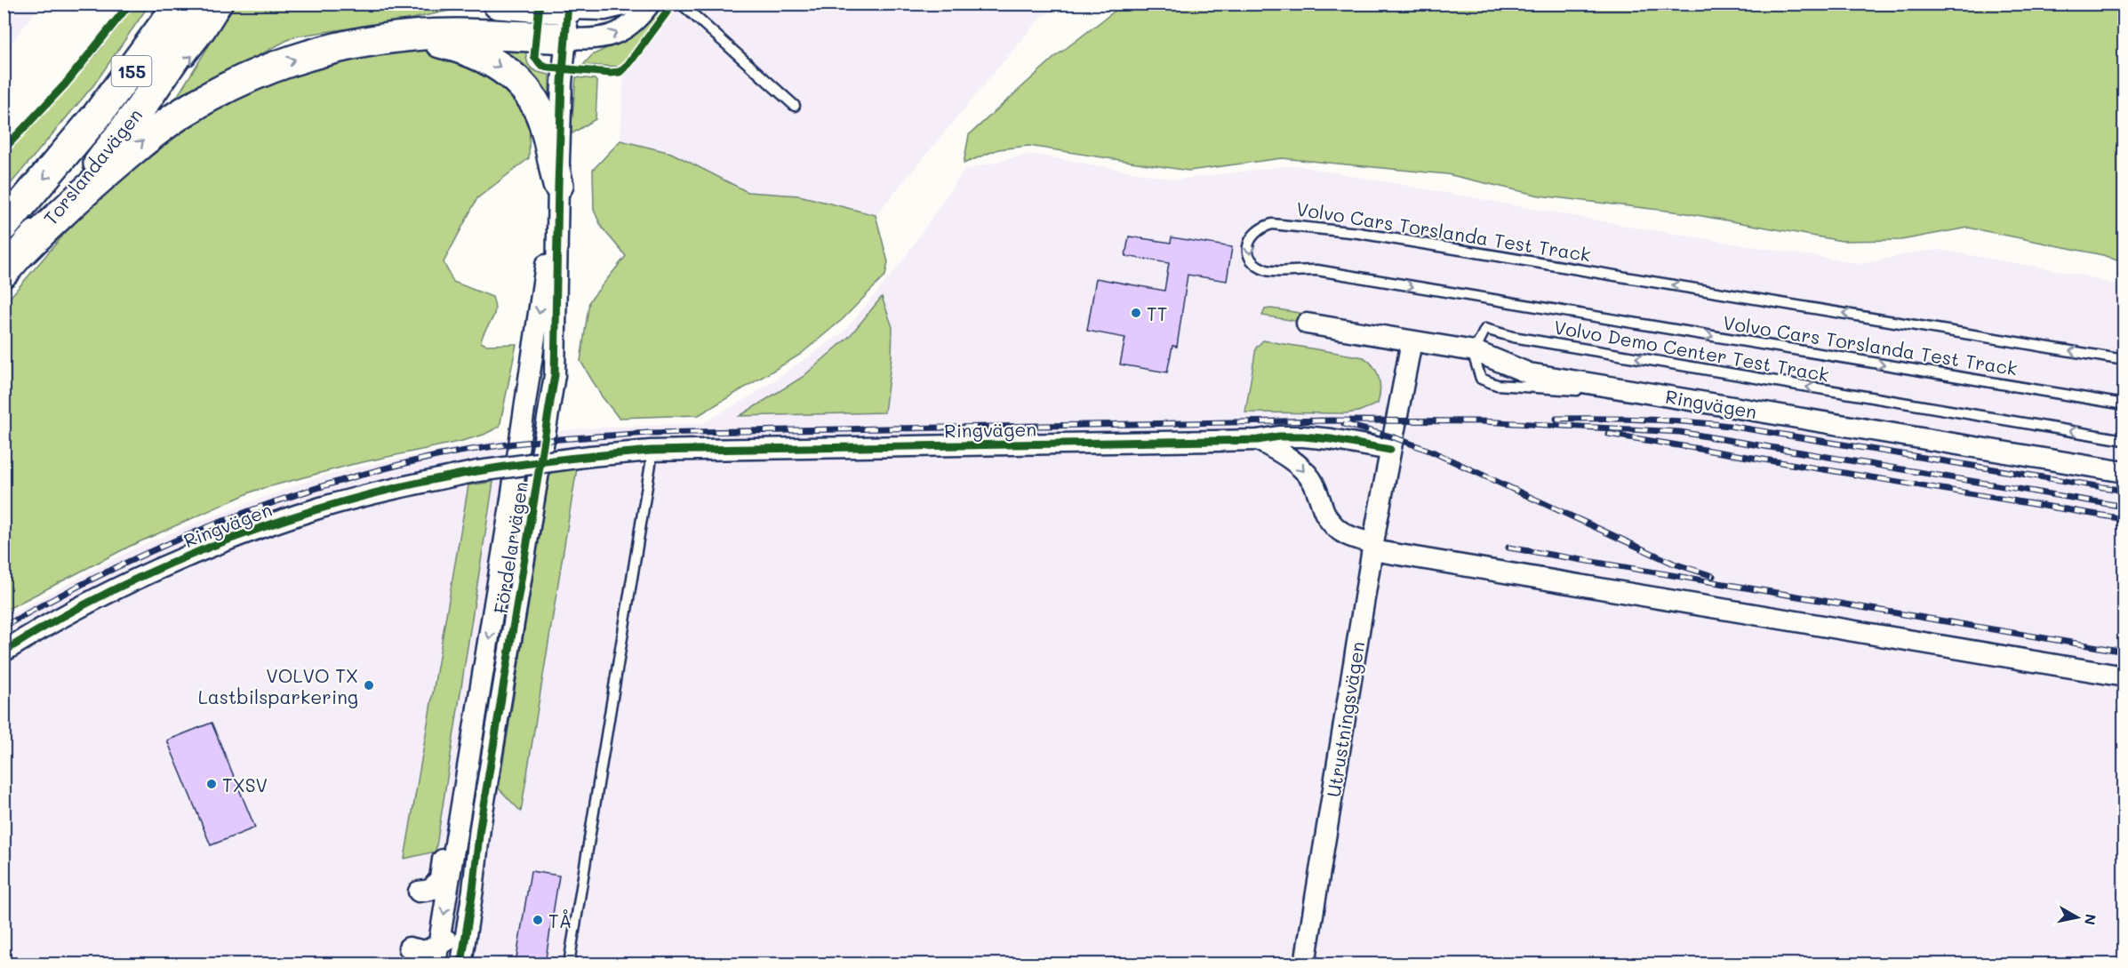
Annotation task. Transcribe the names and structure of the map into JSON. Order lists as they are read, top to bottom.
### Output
{
  "streets": {
    "main road": ["155", "Torslandavägen"],
    "street": ["Ringvägen", "Fördelarvägen", "Utrustningsvägen"],
    "lane": ["Volvo Cars Torslanda Test Track", "Volvo Demo Center Test Track"]
  },
  "crossings": [
    ["Volvo Demo Center Test Track", "Ringvägen"],
    ["Ringvägen", "Utrustningsvägen"]
  ],
  "one_way": ["Volvo Demo Center Test Track"],
  "places": [
    "TT",
    "VOLVO TX Lastbilsparkering",
    "TXSV",
    "TÅ"
  ],
  "north": "right"
}
